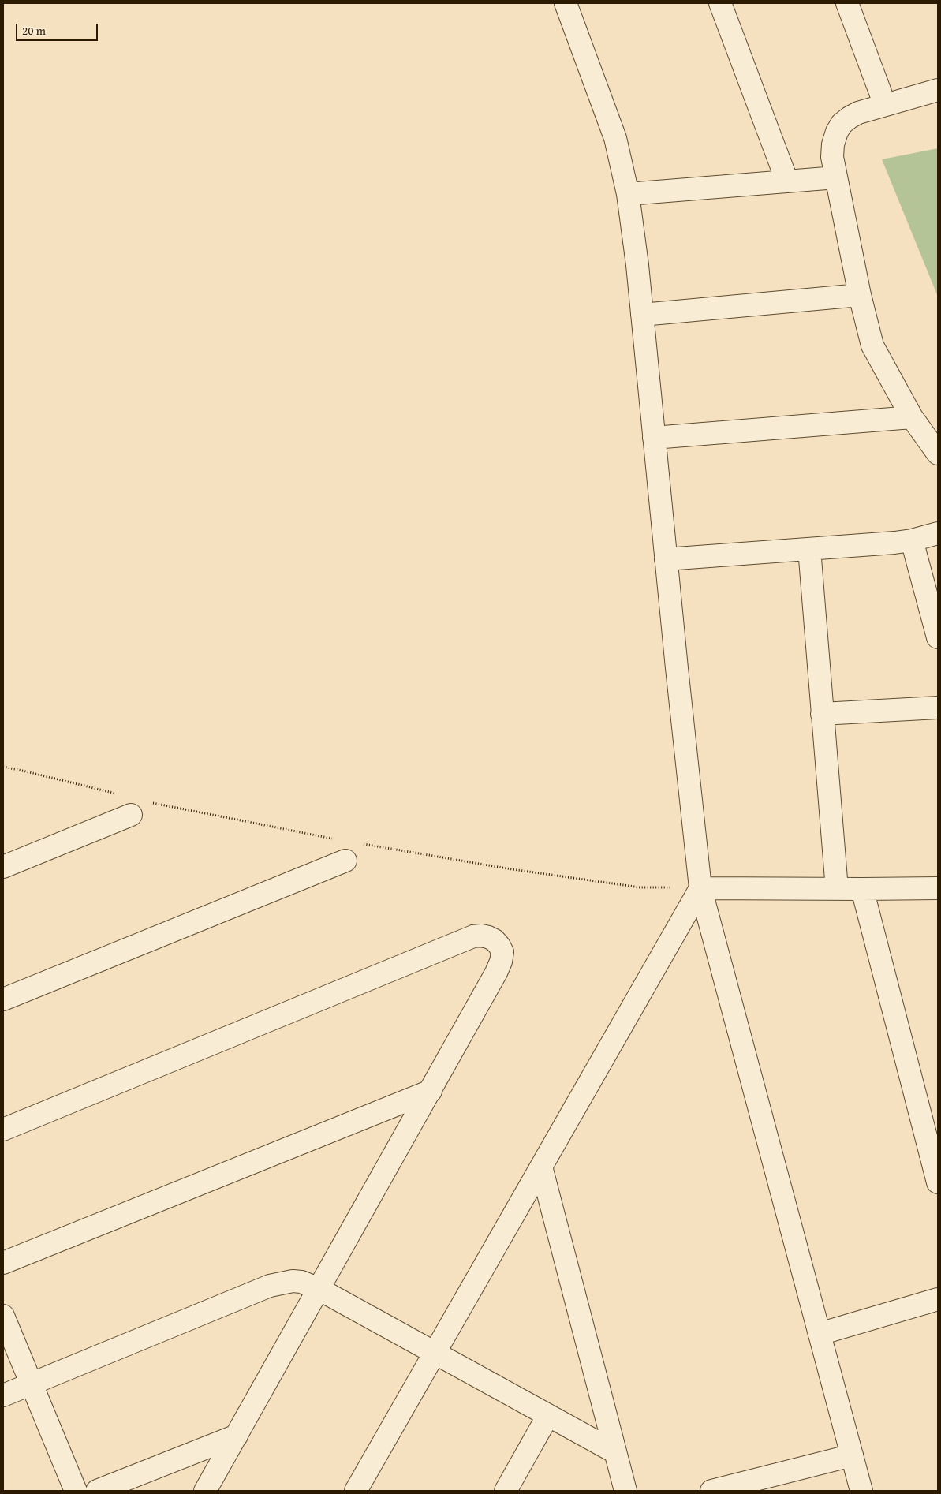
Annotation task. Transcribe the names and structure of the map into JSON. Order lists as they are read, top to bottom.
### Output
{
  "scale_bar": "20 m"
}
